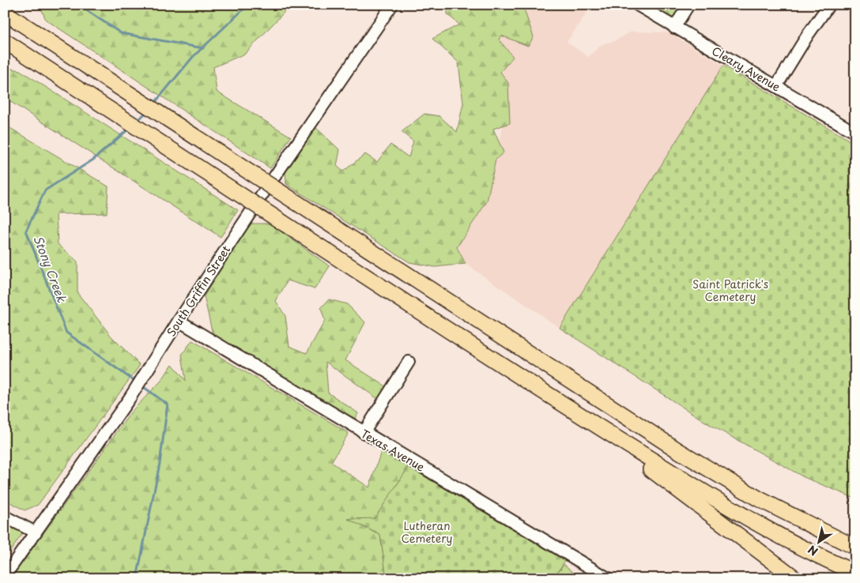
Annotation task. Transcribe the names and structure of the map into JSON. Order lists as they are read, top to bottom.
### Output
{
  "streets": {
    "street": ["Cleary Avenue", "South Griffin Street", "Texas Avenue"]
  },
  "crossings": [
    ["South Griffin Street", "Texas Avenue"]
  ],
  "water": ["Stony Creek"],
  "parks": ["Saint Patrick's Cemetery", "Lutheran Cemetery"],
  "north": "bottom left"
}
